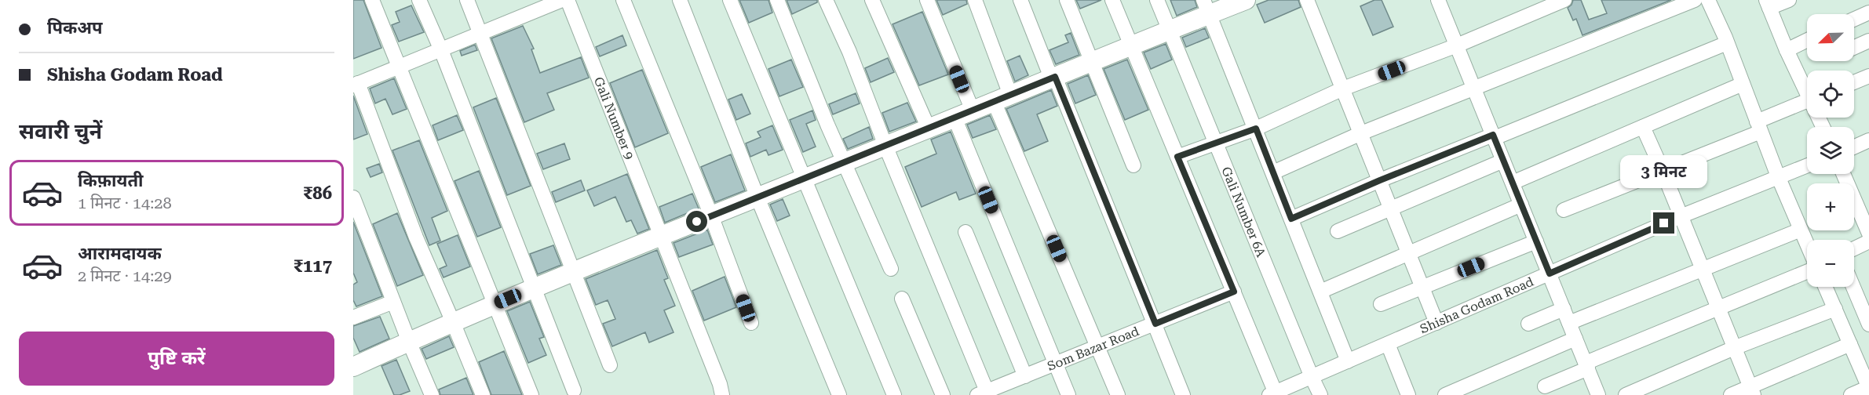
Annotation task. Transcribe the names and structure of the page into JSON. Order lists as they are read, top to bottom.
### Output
{
  "streets": {
    "street": [
      "Gali Number 9",
      "Gali Number 6A",
      "Shisha Godam Road",
      "Som Bazar Road"
    ]
  },
  "crossings": [
    ["Gali Number 6A", "Shisha Godam Road"]
  ],
  "north": "bottom left",
  "page": {
    "banner": ["पिकअप", "Shisha Godam Road"],
    "map_buttons": ["+", "−"],
    "heading": "सवारी चुनें",
    "bubble": "3 मिनट",
    "list": [
      {
        "name": "किफ़ायती",
        "note": "1 मिनट · 14:28",
        "value": "₹86"
      },
      {
        "name": "आरामदायक",
        "note": "2 मिनट · 14:29",
        "value": "₹117"
      }
    ],
    "buttons": "पुष्टि करें"
  }
}
